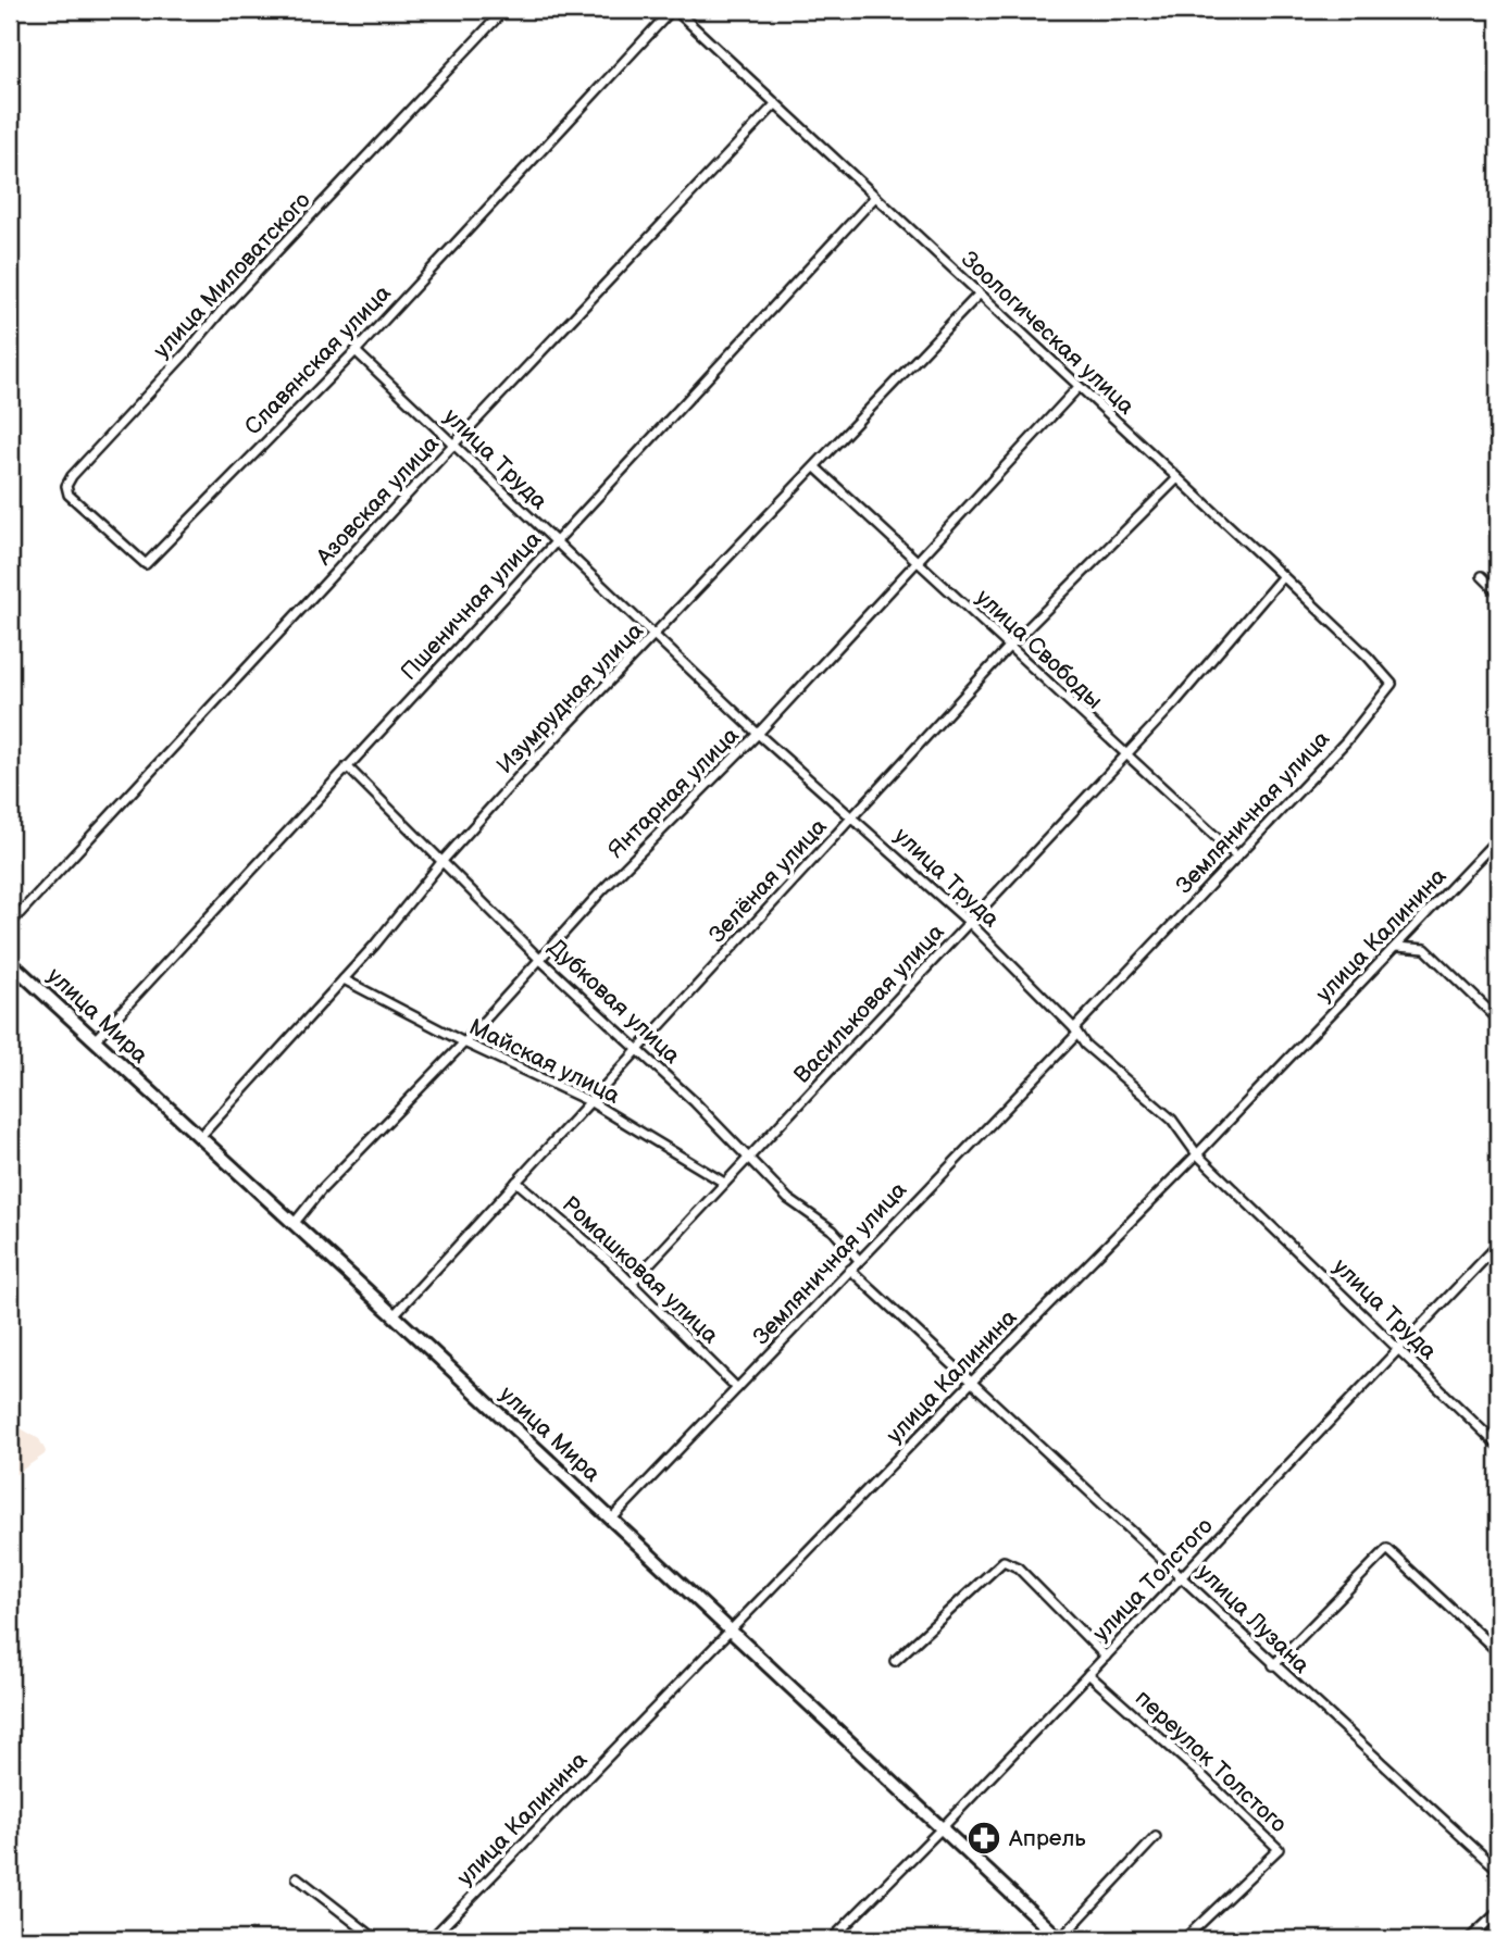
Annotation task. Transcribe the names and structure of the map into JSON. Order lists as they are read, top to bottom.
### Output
{
  "streets": {
    "main road": ["улица Мира"],
    "street": [
      "улица Миловатского",
      "Зоологическая улица",
      "Славянская улица",
      "улица Труда",
      "Азовская улица",
      "Пшеничная улица",
      "улица Свободы",
      "Изумрудная улица",
      "Янтарная улица",
      "Земляничная улица",
      "Зелёная улица",
      "улица Калинина",
      "Дубковая улица",
      "Васильковая улица",
      "Майская улица",
      "Ромашковая улица",
      "улица Толстого",
      "улица Лузана",
      "переулок Толстого"
    ]
  },
  "crossings": [
    ["улица Миловатского", "Славянская улица"],
    ["Зоологическая улица", "Славянская улица"],
    ["Зоологическая улица", "Азовская улица"],
    ["Зоологическая улица", "Пшеничная улица"],
    ["Зоологическая улица", "Изумрудная улица"],
    ["Зоологическая улица", "Янтарная улица"],
    ["Зоологическая улица", "Земляничная улица"],
    ["Зоологическая улица", "Зелёная улица"],
    ["Зоологическая улица", "Васильковая улица"],
    ["Славянская улица", "улица Труда"],
    ["улица Труда", "Азовская улица"],
    ["улица Труда", "Пшеничная улица"],
    ["улица Труда", "Изумрудная улица"],
    ["улица Труда", "Янтарная улица"],
    ["улица Труда", "Земляничная улица"],
    ["улица Труда", "Зелёная улица"],
    ["улица Труда", "улица Калинина"],
    ["улица Труда", "Васильковая улица"],
    ["улица Труда", "улица Толстого"],
    ["Пшеничная улица", "Дубковая улица"],
    ["Пшеничная улица", "улица Мира"],
    ["улица Свободы", "Изумрудная улица"],
    ["улица Свободы", "Янтарная улица"],
    ["улица Свободы", "Земляничная улица"],
    ["улица Свободы", "Зелёная улица"],
    ["улица Свободы", "Васильковая улица"],
    ["Изумрудная улица", "Дубковая улица"],
    ["Изумрудная улица", "улица Мира"],
    ["Изумрудная улица", "Майская улица"],
    ["Янтарная улица", "Дубковая улица"],
    ["Янтарная улица", "улица Мира"],
    ["Янтарная улица", "Майская улица"],
    ["Земляничная улица", "Дубковая улица"],
    ["Земляничная улица", "улица Мира"],
    ["Земляничная улица", "Ромашковая улица"],
    ["Земляничная улица", "улица Лузана"],
    ["Зелёная улица", "Дубковая улица"],
    ["Зелёная улица", "улица Мира"],
    ["Зелёная улица", "Майская улица"],
    ["Зелёная улица", "Ромашковая улица"],
    ["улица Калинина", "улица Мира"],
    ["улица Калинина", "улица Лузана"],
    ["Дубковая улица", "Васильковая улица"],
    ["Васильковая улица", "Майская улица"],
    ["Васильковая улица", "Ромашковая улица"],
    ["улица Мира", "улица Толстого"],
    ["улица Толстого", "улица Лузана"],
    ["улица Толстого", "переулок Толстого"]
  ],
  "places": {
    "pharmacy": ["Апрель"]
  }
}
